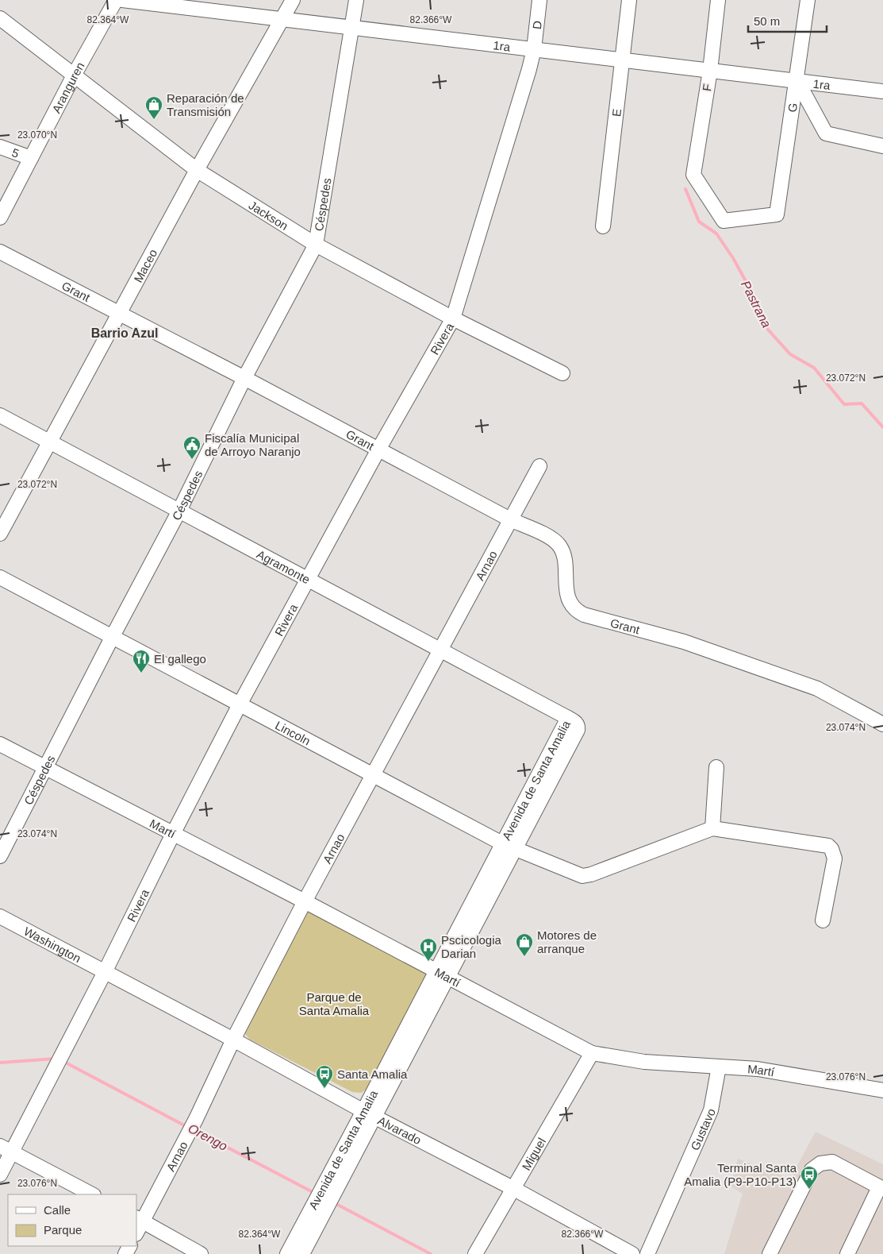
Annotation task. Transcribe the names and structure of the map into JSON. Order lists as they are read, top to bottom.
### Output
{
  "streets": {
    "street": [
      "D",
      "1ra",
      "Aranguren",
      "F",
      "G",
      "E",
      "5",
      "Céspedes",
      "Jackson",
      "Maceo",
      "Grant",
      "Rivera",
      "Arnao",
      "Agramonte",
      "Lincoln",
      "Avenida de Santa Amalia",
      "Martí",
      "Washington",
      "Gustavo",
      "Alvarado",
      "Miguel"
    ]
  },
  "crossings": [
    ["D", "1ra"],
    ["D", "Rivera"],
    ["1ra", "F"],
    ["1ra", "G"],
    ["1ra", "E"],
    ["1ra", "Céspedes"],
    ["1ra", "Maceo"],
    ["1ra", "Rivera"],
    ["Aranguren", "5"],
    ["Aranguren", "Jackson"],
    ["F", "G"],
    ["Céspedes", "Jackson"],
    ["Céspedes", "Grant"],
    ["Céspedes", "Agramonte"],
    ["Céspedes", "Lincoln"],
    ["Céspedes", "Martí"],
    ["Jackson", "Maceo"],
    ["Jackson", "Rivera"],
    ["Maceo", "Grant"],
    ["Maceo", "Agramonte"],
    ["Grant", "Rivera"],
    ["Grant", "Arnao"],
    ["Rivera", "Agramonte"],
    ["Rivera", "Lincoln"],
    ["Rivera", "Martí"],
    ["Rivera", "Washington"],
    ["Rivera", "Alvarado"],
    ["Arnao", "Agramonte"],
    ["Arnao", "Lincoln"],
    ["Arnao", "Martí"],
    ["Arnao", "Alvarado"],
    ["Agramonte", "Avenida de Santa Amalia"],
    ["Lincoln", "Avenida de Santa Amalia"],
    ["Avenida de Santa Amalia", "Martí"],
    ["Avenida de Santa Amalia", "Alvarado"],
    ["Martí", "Gustavo"],
    ["Martí", "Miguel"],
    ["Washington", "Alvarado"],
    ["Alvarado", "Miguel"]
  ],
  "districts": ["Barrio Azul"],
  "water": ["Pastrana", "Orengo"],
  "parks": ["Parque de Santa Amalia"],
  "places": {
    "shop": ["Reparación de Transmisión", "Motores de arranque"],
    "public building": ["Fiscalía Municipal de Arroyo Naranjo"],
    "restaurant": ["El gallego"],
    "hospital": ["Pscicologia Darian"],
    "bus stop": ["Santa Amalia", "Terminal Santa Amalia (P9-P10-P13)"]
  },
  "legend": ["Calle", "Parque"],
  "scale_bar": "50 m",
  "coordinates": [
    "82.364°W",
    "82.366°W",
    "23.070°N",
    "23.072°N",
    "23.074°N",
    "23.076°N"
  ]
}
